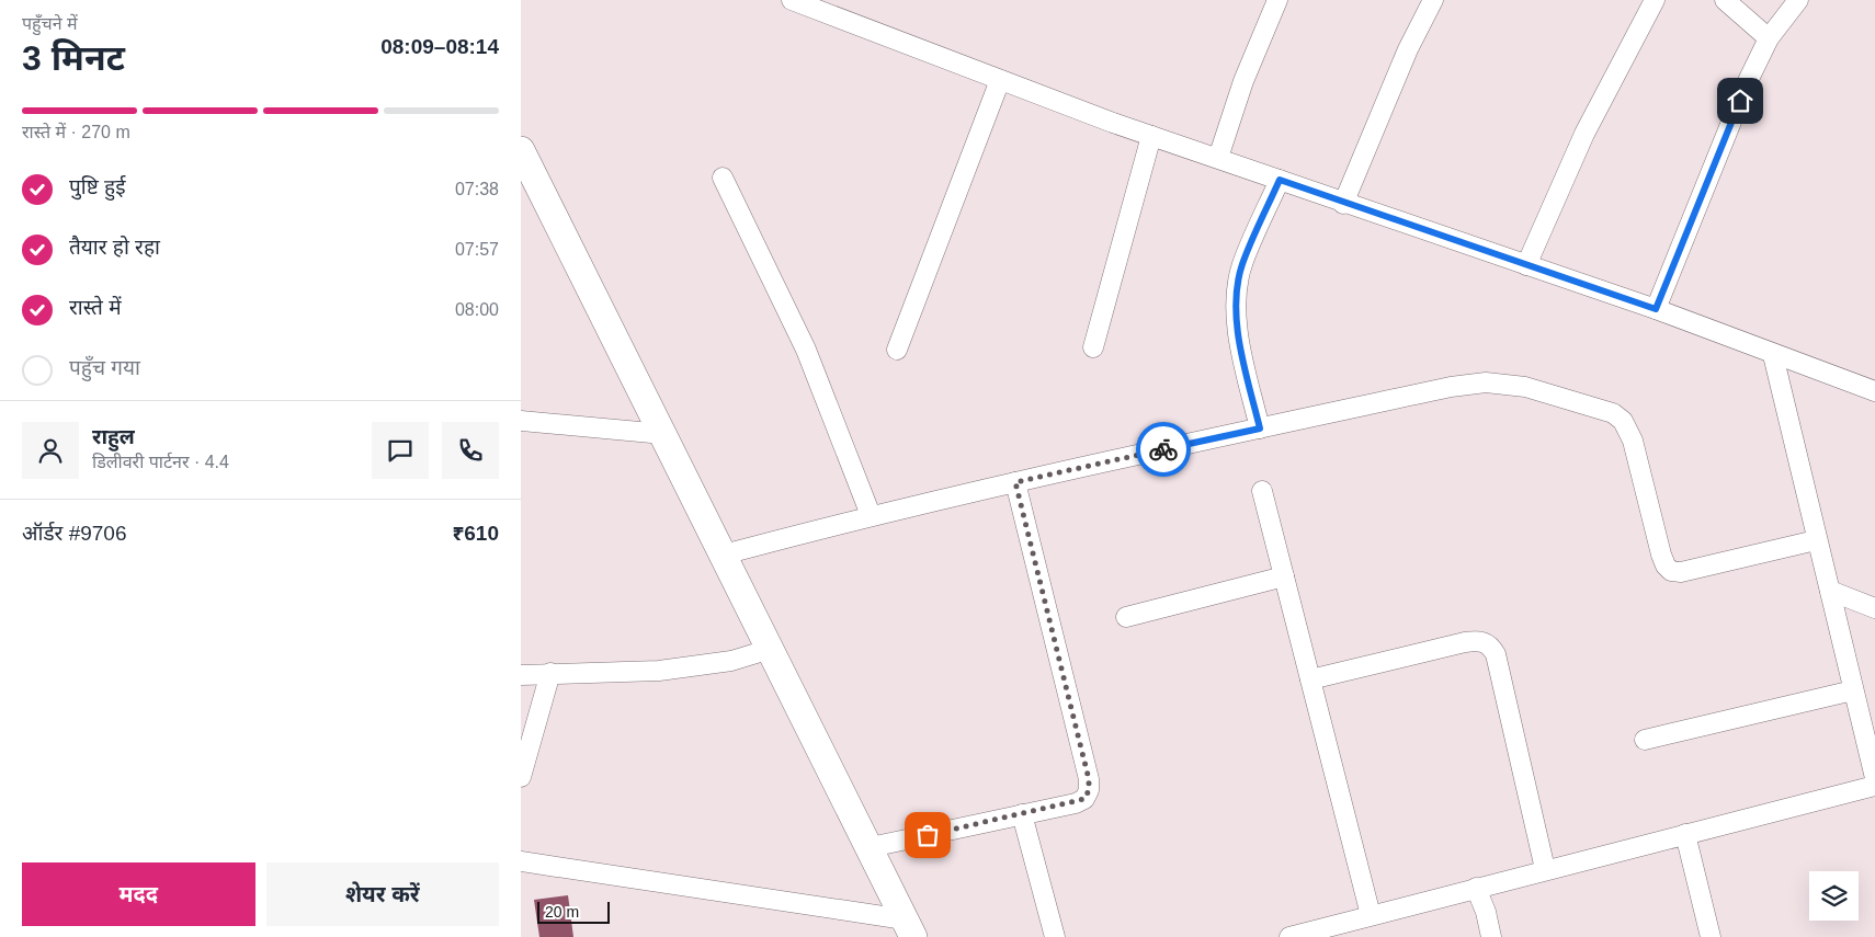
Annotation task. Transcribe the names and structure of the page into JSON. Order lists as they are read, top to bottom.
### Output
{
  "scale_bar": "20 m",
  "page": {
    "heading": ["3 मिनट", "पहुँचने में", "08:09–08:14"],
    "panel": [
      "राहुल",
      "डिलीवरी पार्टनर · 4.4",
      "ऑर्डर #9706",
      "₹610"
    ],
    "bar": "रास्ते में · 270 m",
    "list": [
      ["पुष्टि हुई", "07:38"],
      ["तैयार हो रहा", "07:57"],
      ["रास्ते में", "08:00"],
      "पहुँच गया"
    ],
    "buttons": ["मदद", "शेयर करें"],
    "scale": "20 m"
  }
}
